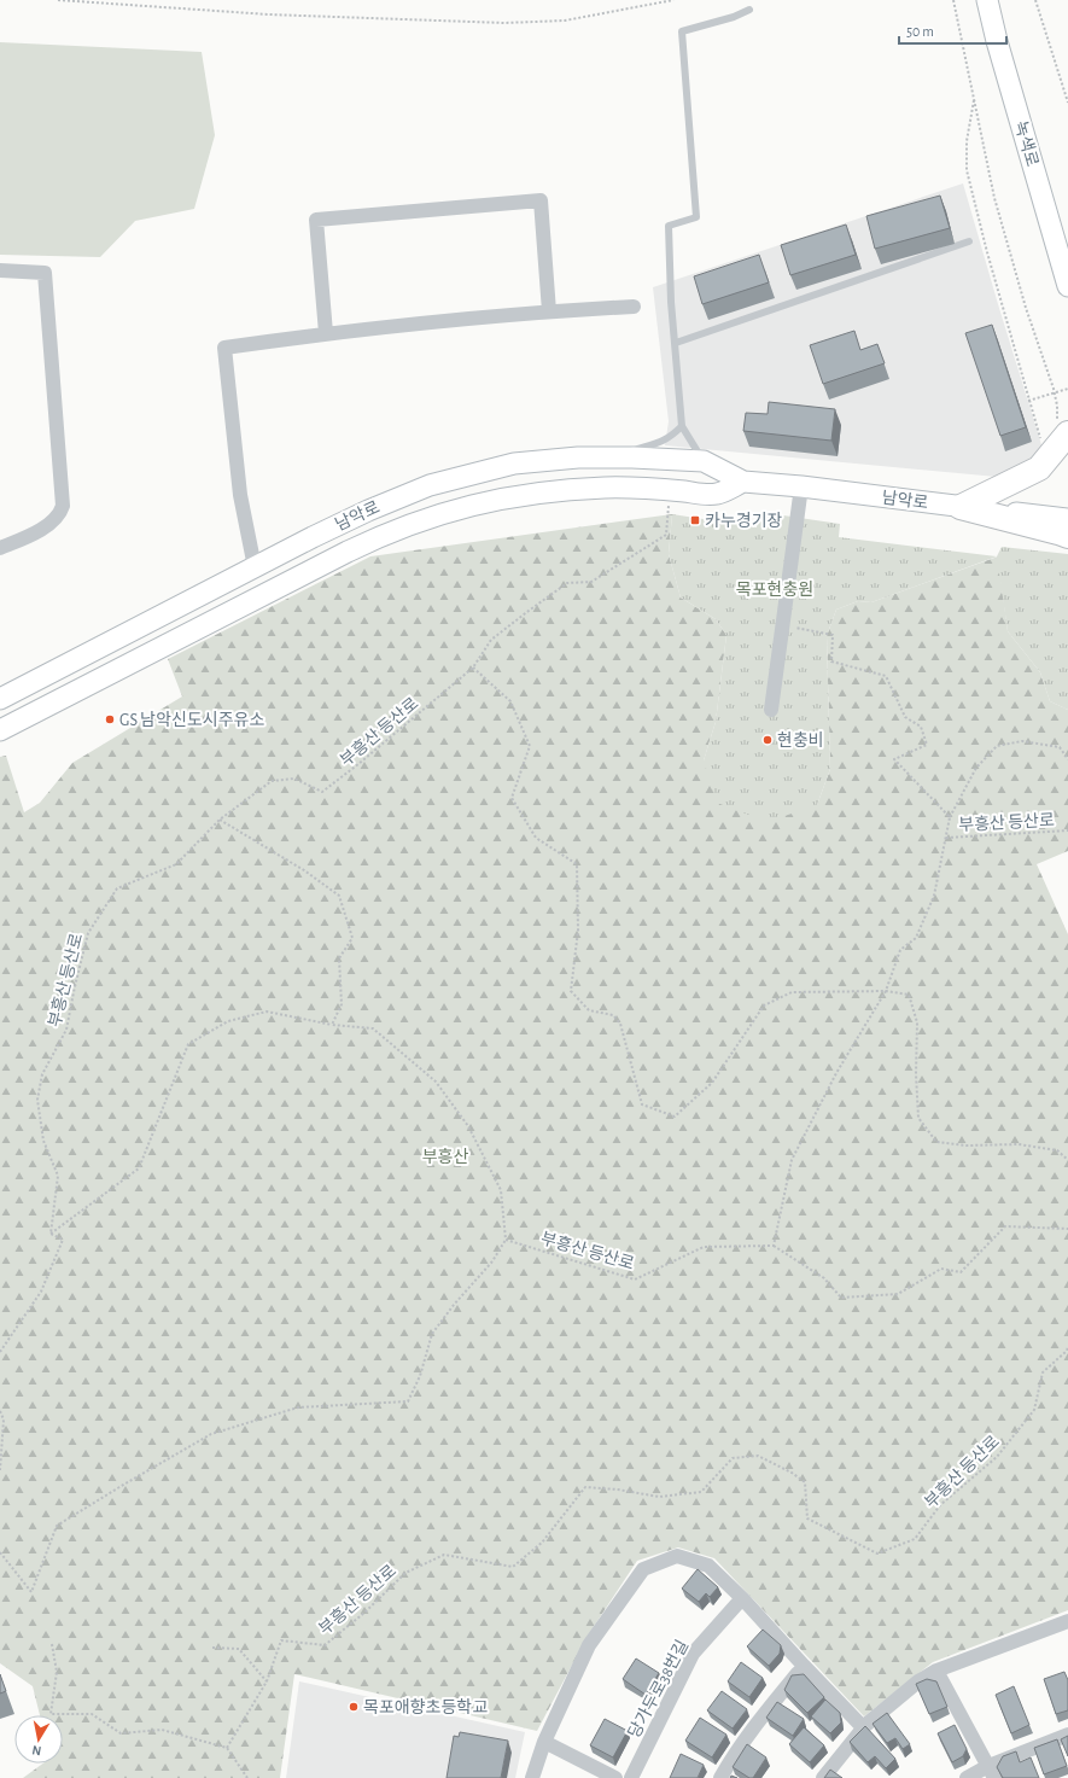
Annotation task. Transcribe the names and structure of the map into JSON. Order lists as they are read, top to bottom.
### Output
{
  "streets": {
    "street": ["녹색로", "남악로", "당가두로38번길"],
    "path": ["부흥산 등산로"]
  },
  "crossings": [
    ["남악로", "부흥산 등산로"]
  ],
  "parks": ["목포현충원", "부흥산"],
  "places": {
    "transit": ["카누경기장"],
    "other": ["GS 남악신도시주유소", "현충비", "목포애향초등학교"]
  },
  "scale_bar": "50 m",
  "north": "bottom"
}
